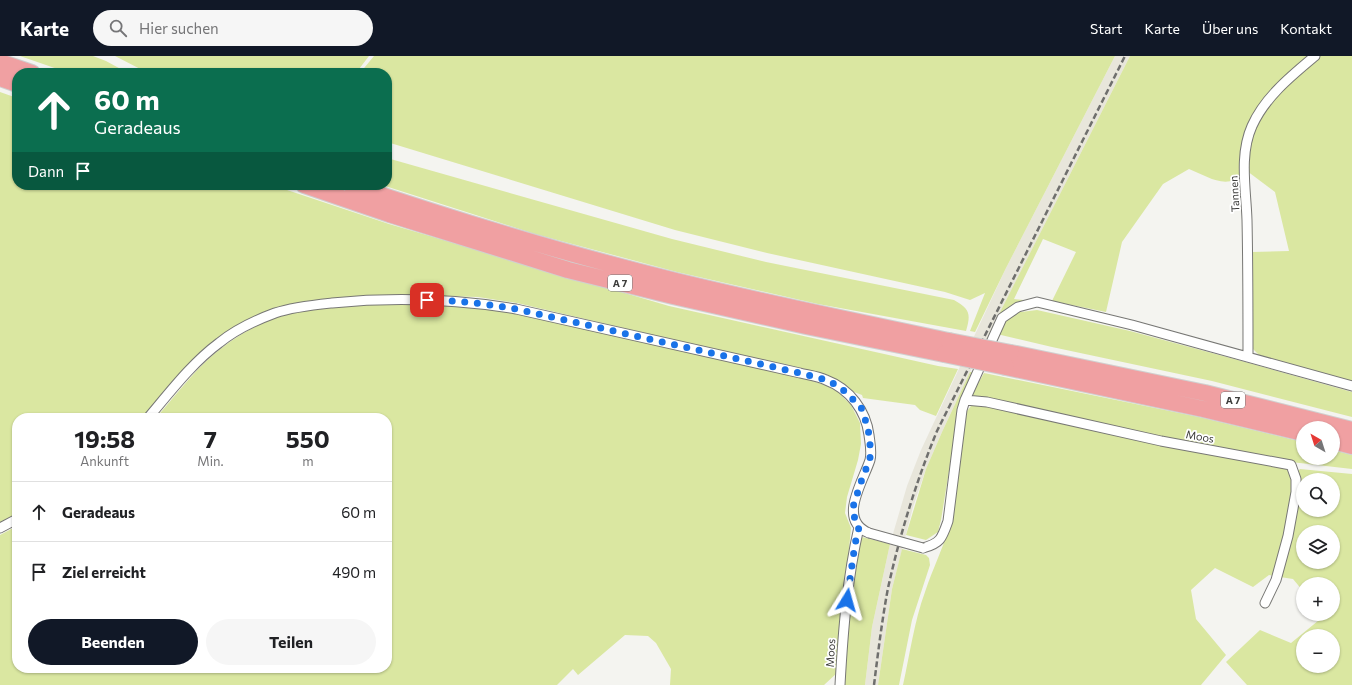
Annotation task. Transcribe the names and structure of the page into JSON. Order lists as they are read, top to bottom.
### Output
{
  "streets": {
    "highway": ["A 7"],
    "street": ["Tannen", "Moos"]
  },
  "north": "top left",
  "page": {
    "header": "Karte",
    "search": "Hier suchen",
    "nav": [
      "Start",
      "Karte",
      "Über uns",
      "Kontakt"
    ],
    "turn": ["60 m", "Geradeaus"],
    "then": "Dann",
    "eta": [
      "19:58",
      "Ankunft",
      "7",
      "Min.",
      "550",
      "m"
    ],
    "map_buttons": ["+", "−"],
    "list": [
      {
        "name": "Geradeaus",
        "value": "60 m"
      },
      {
        "name": "Ziel erreicht",
        "value": "490 m"
      }
    ],
    "buttons": ["Beenden", "Teilen"]
  }
}
